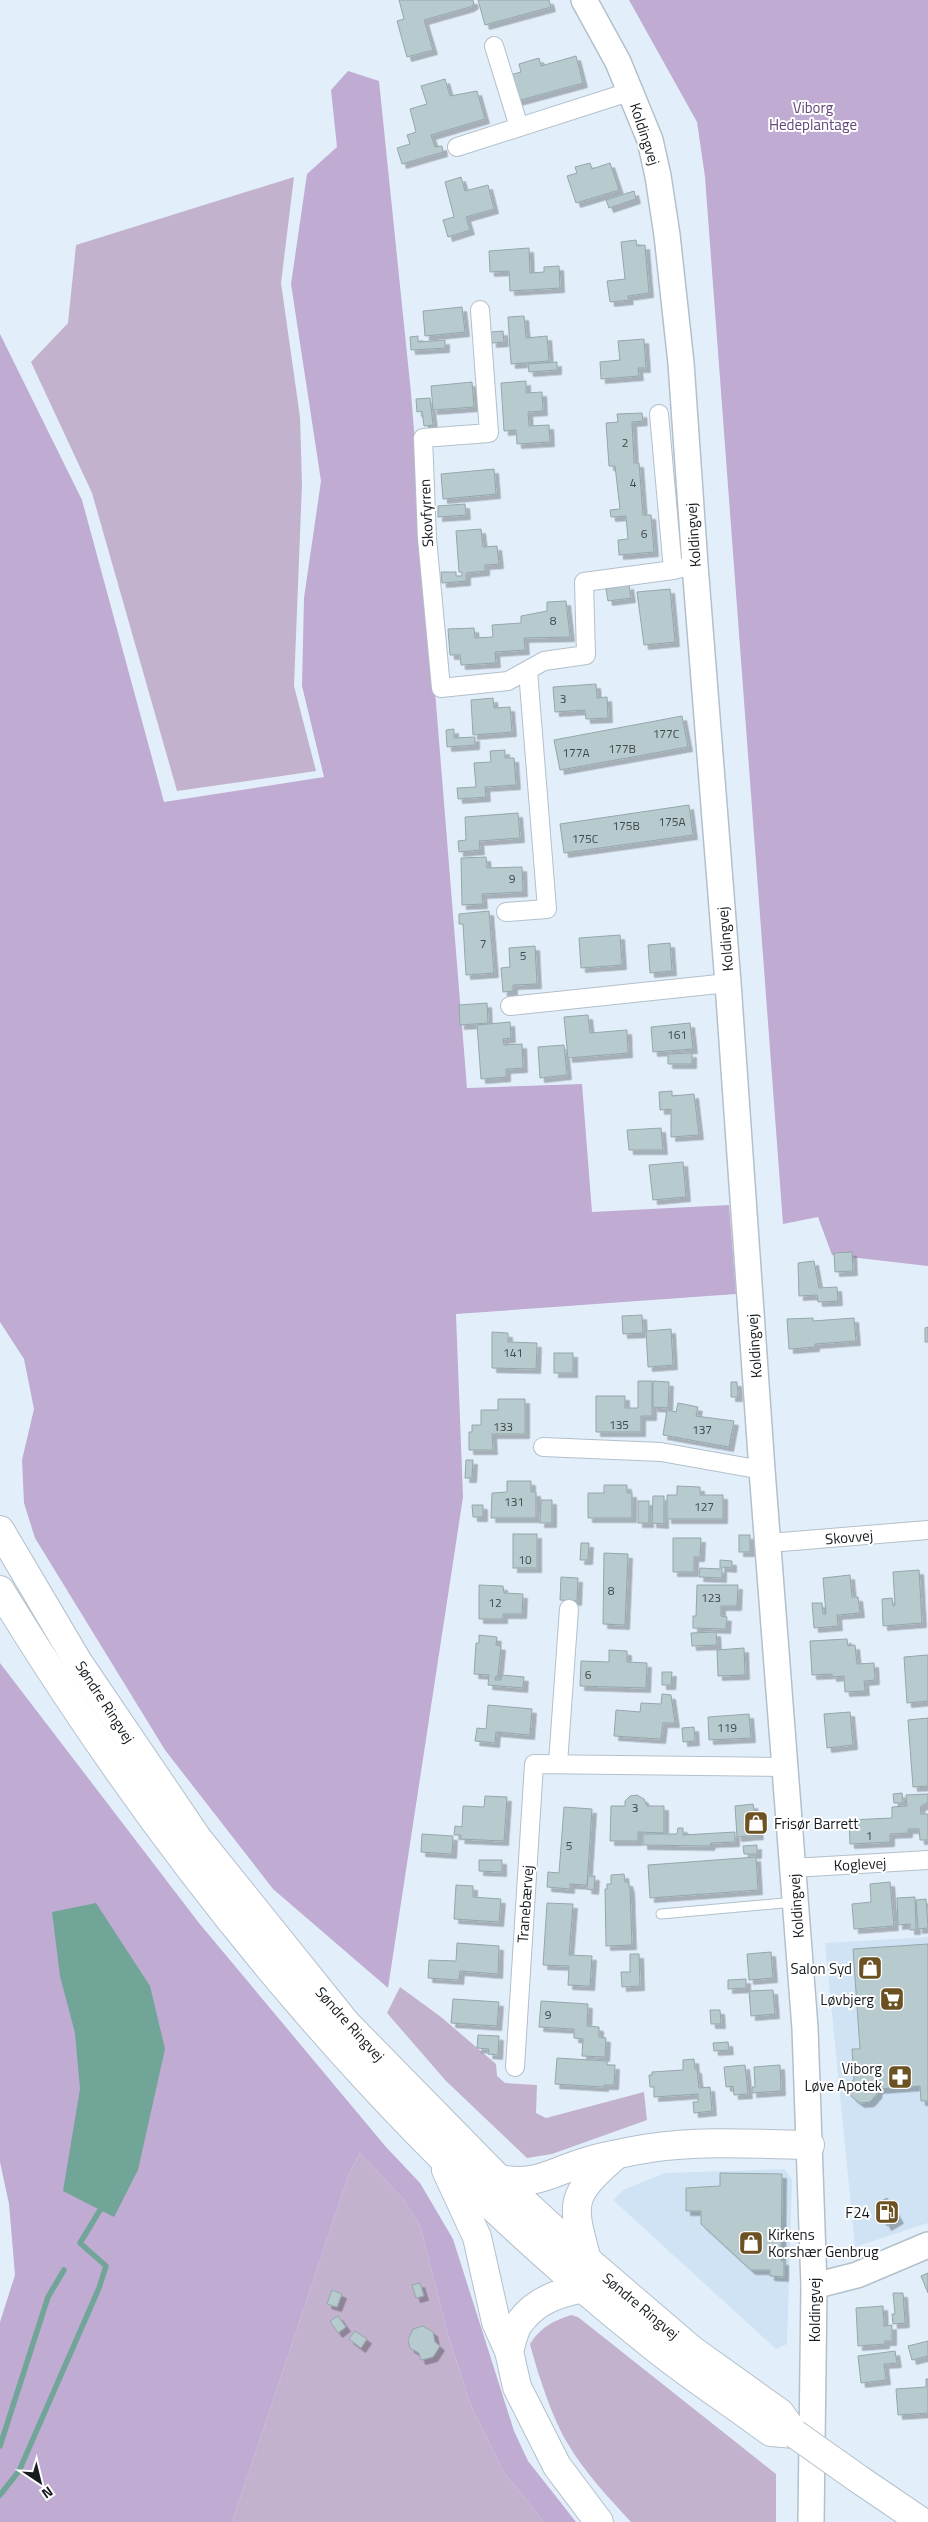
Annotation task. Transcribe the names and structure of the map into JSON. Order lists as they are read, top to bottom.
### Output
{
  "streets": {
    "main road": ["Søndre Ringvej"],
    "street": [
      "Koldingvej",
      "Skovfyrren",
      "Skovvej",
      "Koglevej",
      "Tranebærvej"
    ]
  },
  "crossings": [
    ["Koldingvej", "Skovfyrren"],
    ["Koldingvej", "Skovvej"],
    ["Koldingvej", "Koglevej"],
    ["Koldingvej", "Tranebærvej"]
  ],
  "parks": ["Viborg Hedeplantage"],
  "places": {
    "shop": ["Frisør Barrett", "Salon Syd", "Kirkens Korshær Genbrug"],
    "supermarket": ["Løvbjerg"],
    "pharmacy": ["Viborg Løve Apotek"],
    "fuel station": ["F24"]
  },
  "house_numbers": [
    "2",
    "4",
    "6",
    "8",
    "3",
    "177C",
    "177B",
    "177A",
    "175A",
    "175B",
    "175C",
    "9",
    "7",
    "5",
    "161",
    "141",
    "135",
    "133",
    "137",
    "131",
    "127",
    "10",
    "8",
    "123",
    "12",
    "6",
    "119",
    "3",
    "1",
    "5",
    "9"
  ],
  "north": "bottom right"
}
